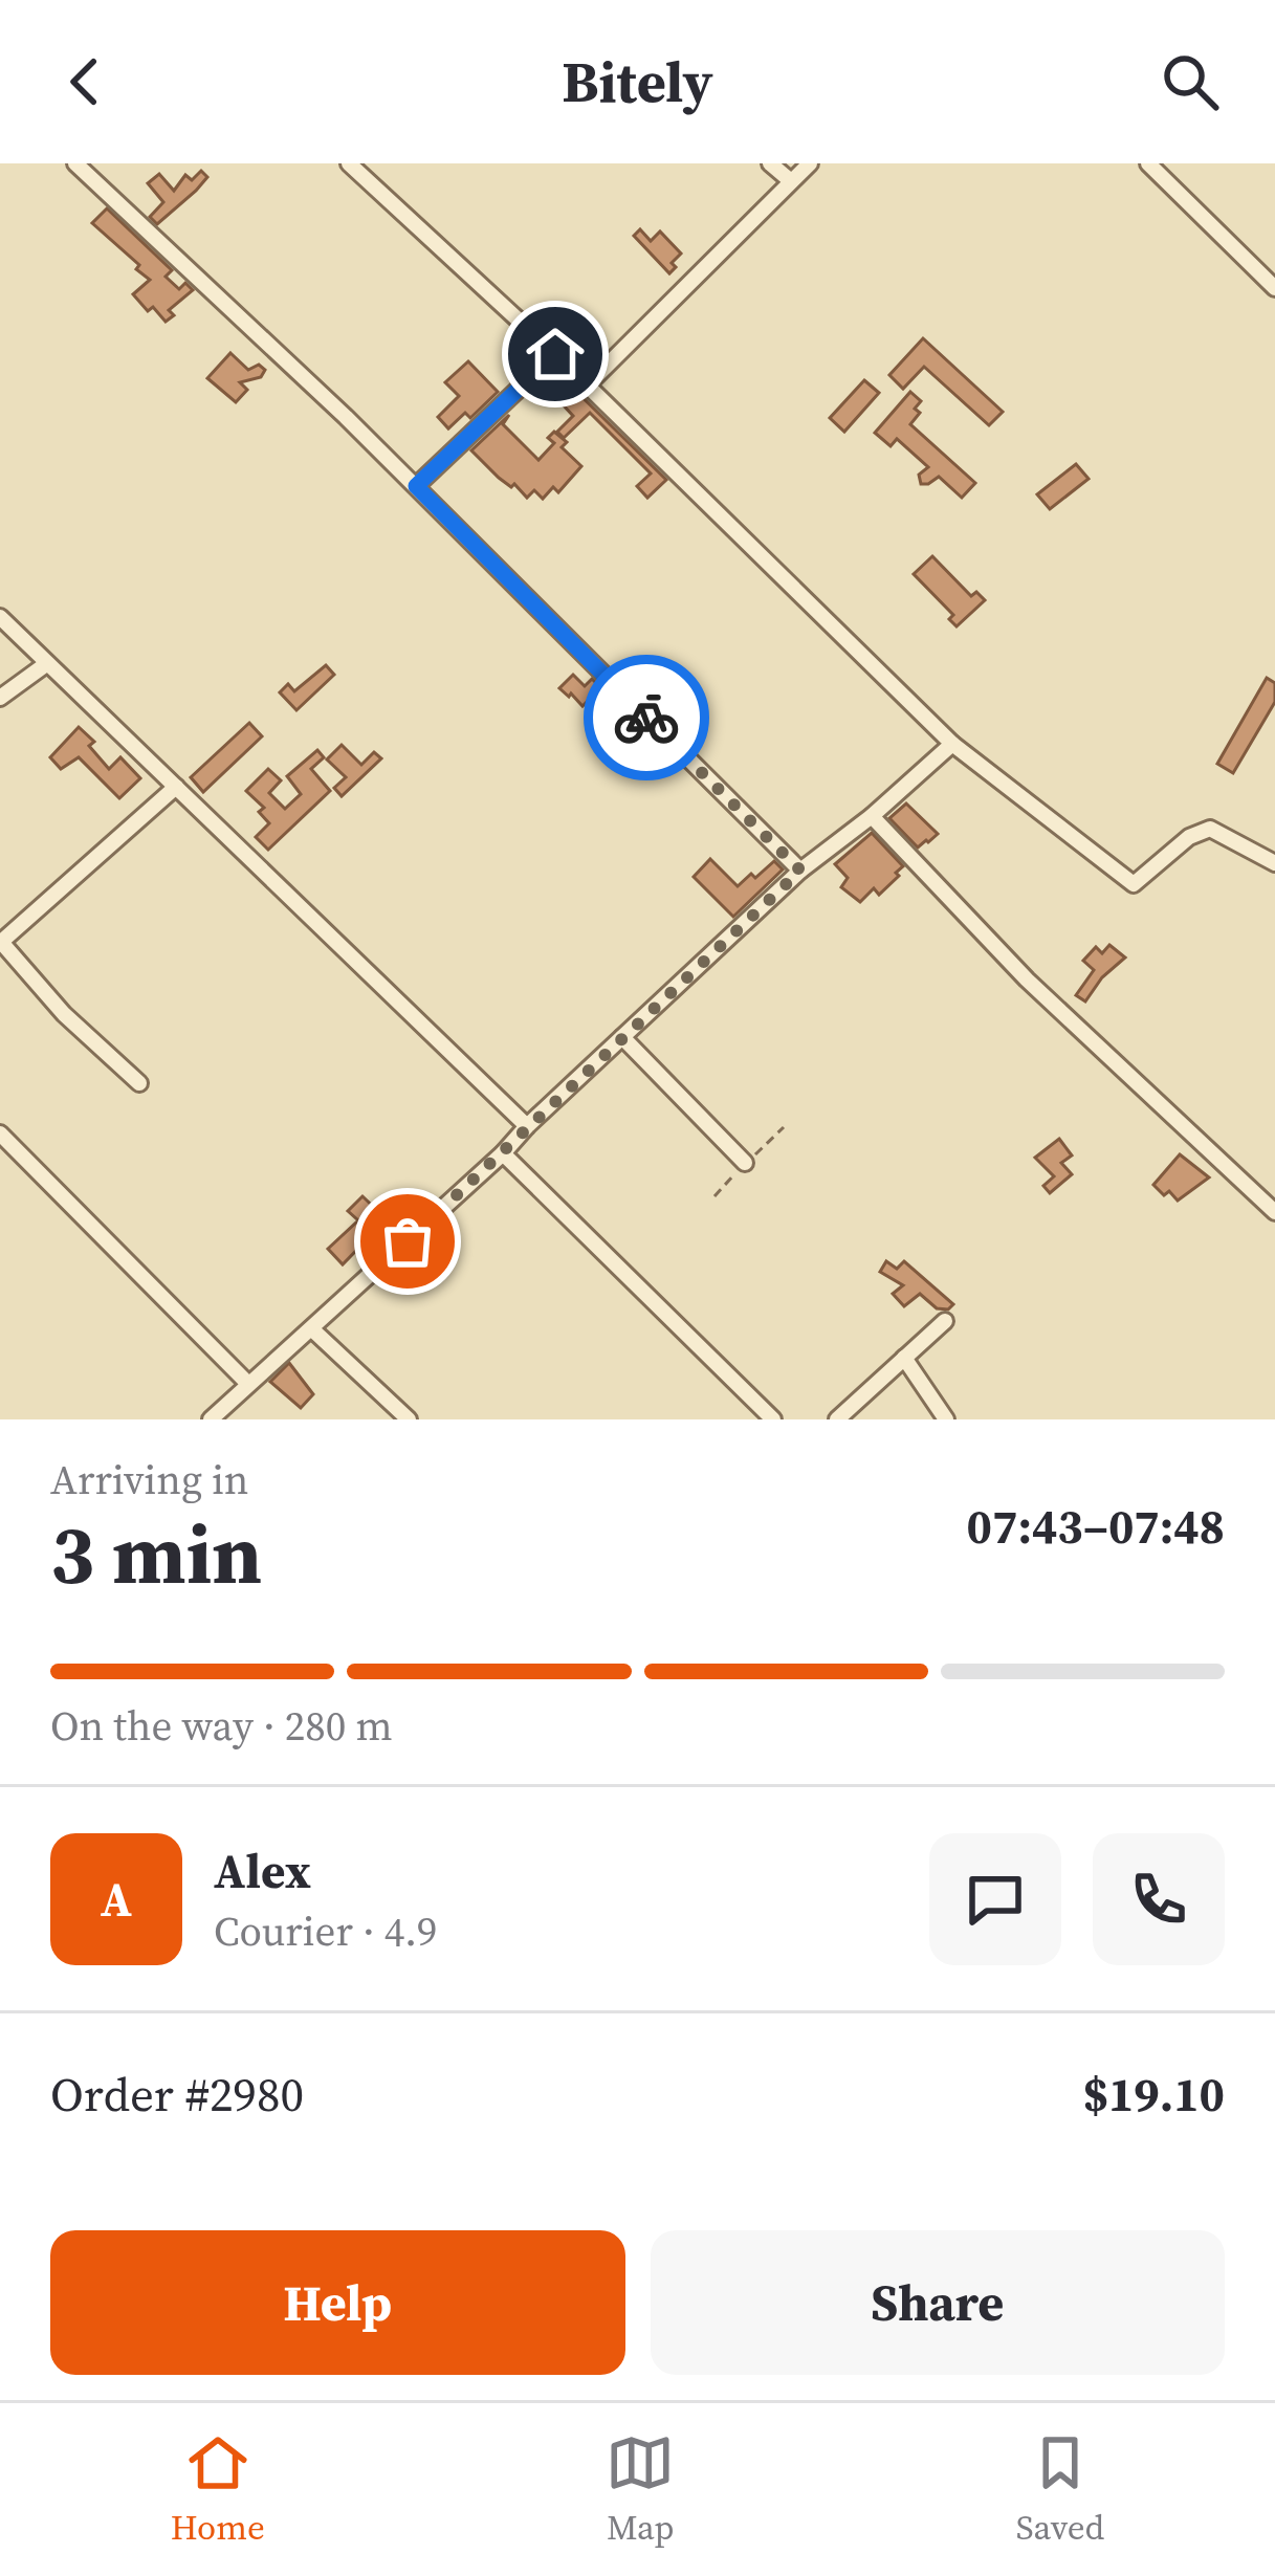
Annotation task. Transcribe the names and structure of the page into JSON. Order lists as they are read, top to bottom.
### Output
{
  "page": {
    "header": "Bitely",
    "heading": ["3 min", "Arriving in", "07:43–07:48"],
    "panel": [
      "Alex",
      "Courier · 4.9",
      "Order #2980",
      "$19.10"
    ],
    "bar": "On the way · 280 m",
    "round": "A",
    "buttons": ["Help", "Share"],
    "tabs": ["Home", "Map", "Saved"]
  }
}
